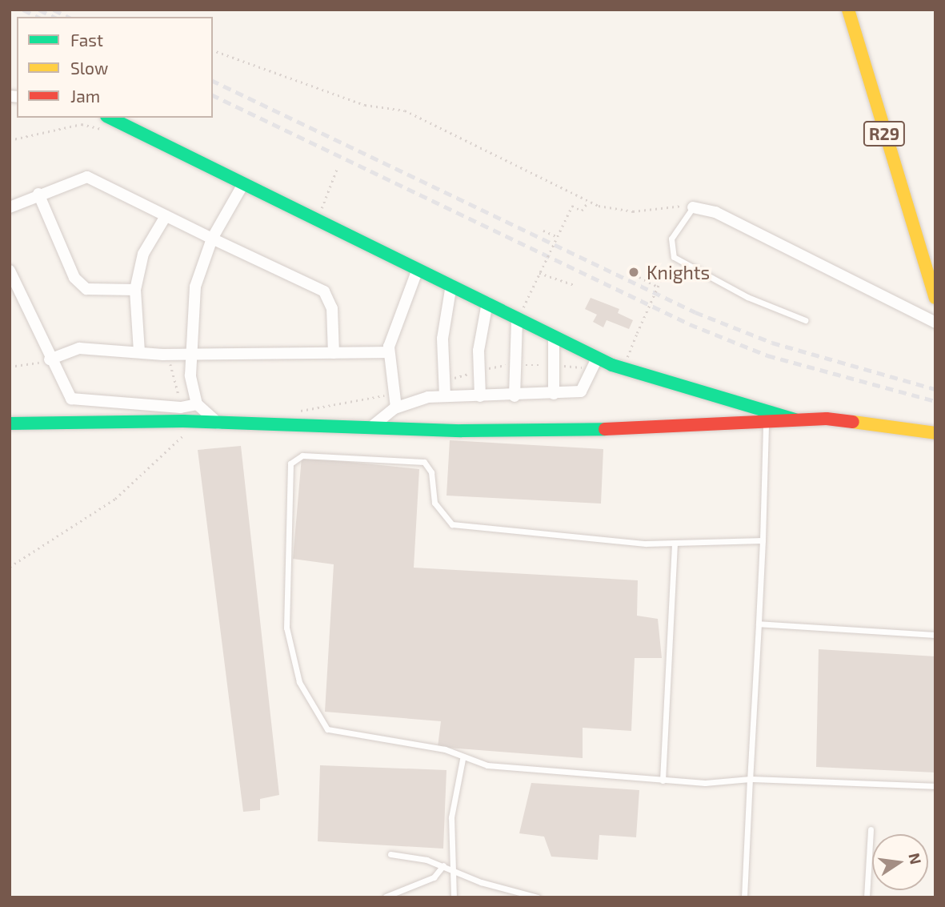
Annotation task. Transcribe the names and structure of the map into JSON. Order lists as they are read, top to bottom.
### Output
{
  "streets": {
    "street": ["R29"]
  },
  "places": ["Knights"],
  "legend": ["Fast", "Slow", "Jam"],
  "north": "right"
}
